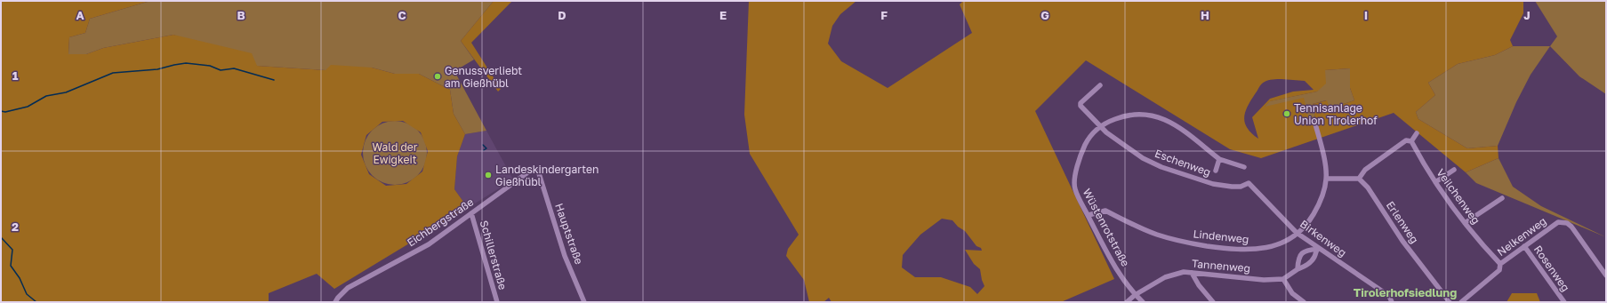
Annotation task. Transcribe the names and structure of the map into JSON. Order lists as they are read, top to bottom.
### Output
{
  "streets": {
    "street": [
      "Eschenweg",
      "Veilchenweg",
      "Eichbergstraße",
      "Erlenweg",
      "Wüstenrotstraße",
      "Hauptstraße",
      "Lindenweg",
      "Nelkenweg",
      "Birkenweg",
      "Schillerstraße",
      "Tannenweg",
      "Rosenweg"
    ]
  },
  "crossings": [
    ["Eschenweg", "Wüstenrotstraße"],
    ["Eschenweg", "Birkenweg"],
    ["Veilchenweg", "Nelkenweg"],
    ["Eichbergstraße", "Hauptstraße"],
    ["Eichbergstraße", "Schillerstraße"],
    ["Wüstenrotstraße", "Lindenweg"],
    ["Wüstenrotstraße", "Tannenweg"],
    ["Lindenweg", "Birkenweg"],
    ["Nelkenweg", "Rosenweg"]
  ],
  "districts": ["Tirolerhofsiedlung"],
  "parks": ["Wald der Ewigkeit"],
  "places": ["Genussverliebt am Gießhübl", "Tennisanlage Union Tirolerhof", "Landeskindergarten Gießhübl"],
  "grid": {
    "columns": [
      "A",
      "B",
      "C",
      "D",
      "E",
      "F",
      "G",
      "H",
      "I",
      "J"
    ],
    "rows": ["1", "2"]
  }
}
